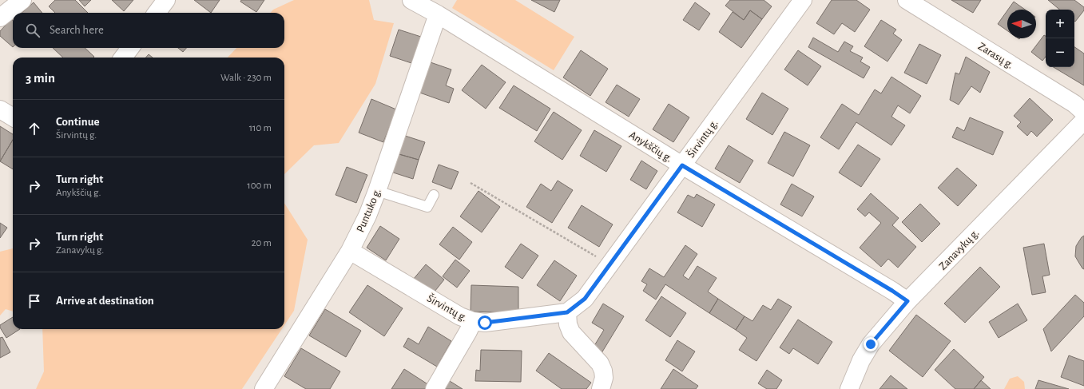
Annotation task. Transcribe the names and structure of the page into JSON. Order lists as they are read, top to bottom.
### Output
{
  "streets": {
    "street": [
      "Zarasų g.",
      "Širvintų g.",
      "Anykščių g.",
      "Puntuko g.",
      "Zanavykų g."
    ]
  },
  "crossings": [
    ["Širvintų g.", "Anykščių g."],
    ["Širvintų g.", "Puntuko g."],
    ["Anykščių g.", "Puntuko g."],
    ["Anykščių g.", "Zanavykų g."]
  ],
  "north": "left",
  "page": {
    "map_buttons": ["+", "−"],
    "search": "Search here",
    "heading": ["3 min", "Walk · 230 m"],
    "list": [
      ["Continue", "Širvintų g.", "110 m"],
      ["Turn right", "Anykščių g.", "100 m"],
      ["Turn right", "Zanavykų g.", "20 m"],
      "Arrive at destination"
    ]
  }
}
